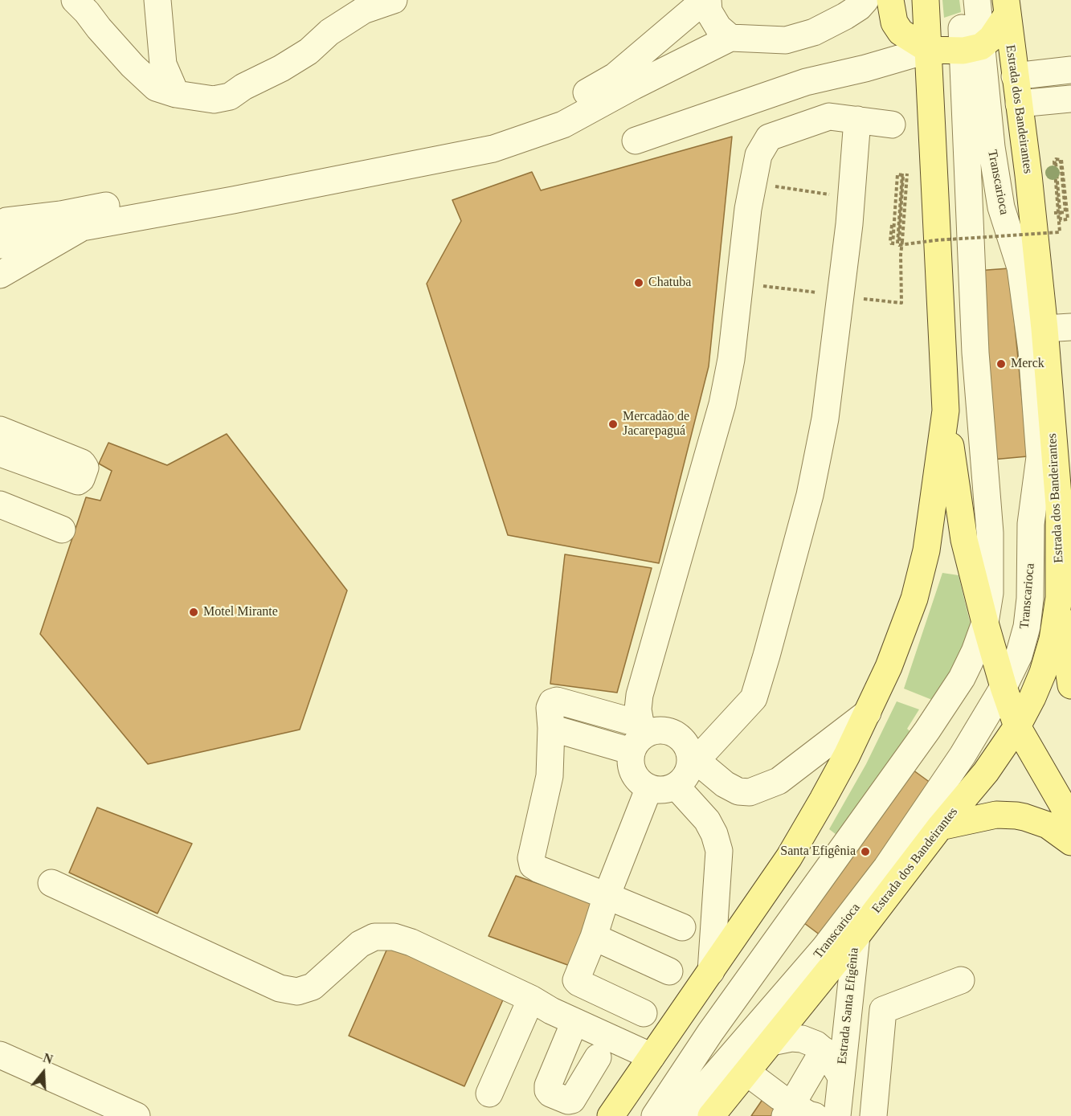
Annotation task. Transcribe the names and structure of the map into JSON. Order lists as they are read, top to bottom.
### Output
{
  "streets": {
    "main road": ["Estrada dos Bandeirantes"],
    "street": ["Transcarioca", "Estrada Santa Efigênia"]
  },
  "crossings": [
    ["Estrada dos Bandeirantes", "Estrada Santa Efigênia"]
  ],
  "places": [
    "Chatuba",
    "Merck",
    "Mercadão de Jacarepaguá",
    "Motel Mirante",
    "Santa Efigênia"
  ],
  "north": "top"
}
